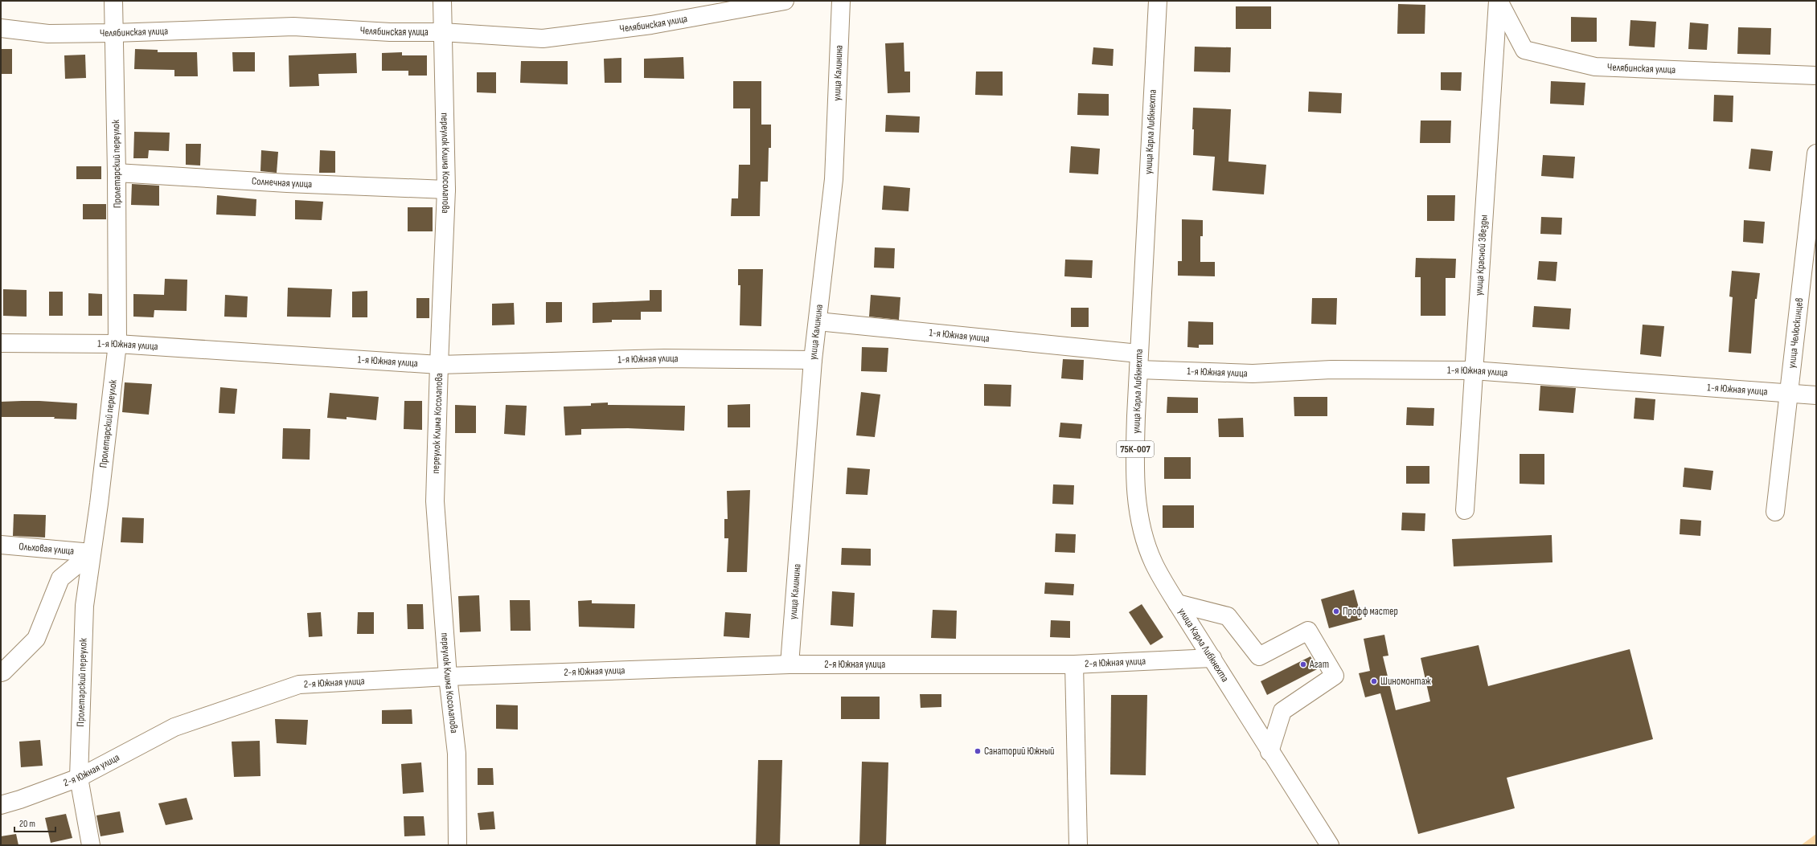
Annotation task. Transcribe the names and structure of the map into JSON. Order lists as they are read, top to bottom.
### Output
{
  "streets": {
    "street": [
      "Челябинская улица",
      "улица Калинина",
      "улица Карла Либкнехта",
      "переулок Клима Косолапова",
      "Пролетарский переулок",
      "Солнечная улица",
      "улица Красной Звезды",
      "улица Челюскинцев",
      "1-я Южная улица",
      "75К-007",
      "Ольховая улица",
      "2-я Южная улица"
    ]
  },
  "crossings": [
    ["Челябинская улица", "переулок Клима Косолапова"],
    ["Челябинская улица", "Пролетарский переулок"],
    ["Челябинская улица", "улица Красной Звезды"],
    ["улица Калинина", "1-я Южная улица"],
    ["улица Калинина", "2-я Южная улица"],
    ["улица Карла Либкнехта", "1-я Южная улица"],
    ["улица Карла Либкнехта", "2-я Южная улица"],
    ["переулок Клима Косолапова", "Солнечная улица"],
    ["переулок Клима Косолапова", "1-я Южная улица"],
    ["переулок Клима Косолапова", "2-я Южная улица"],
    ["Пролетарский переулок", "Солнечная улица"],
    ["Пролетарский переулок", "1-я Южная улица"],
    ["Пролетарский переулок", "Ольховая улица"],
    ["Пролетарский переулок", "2-я Южная улица"],
    ["улица Красной Звезды", "1-я Южная улица"],
    ["улица Челюскинцев", "1-я Южная улица"]
  ],
  "places": [
    "Профф мастер",
    "Агат",
    "Шиномонтаж",
    "Санаторий Южный"
  ],
  "scale_bar": "20 m"
}
